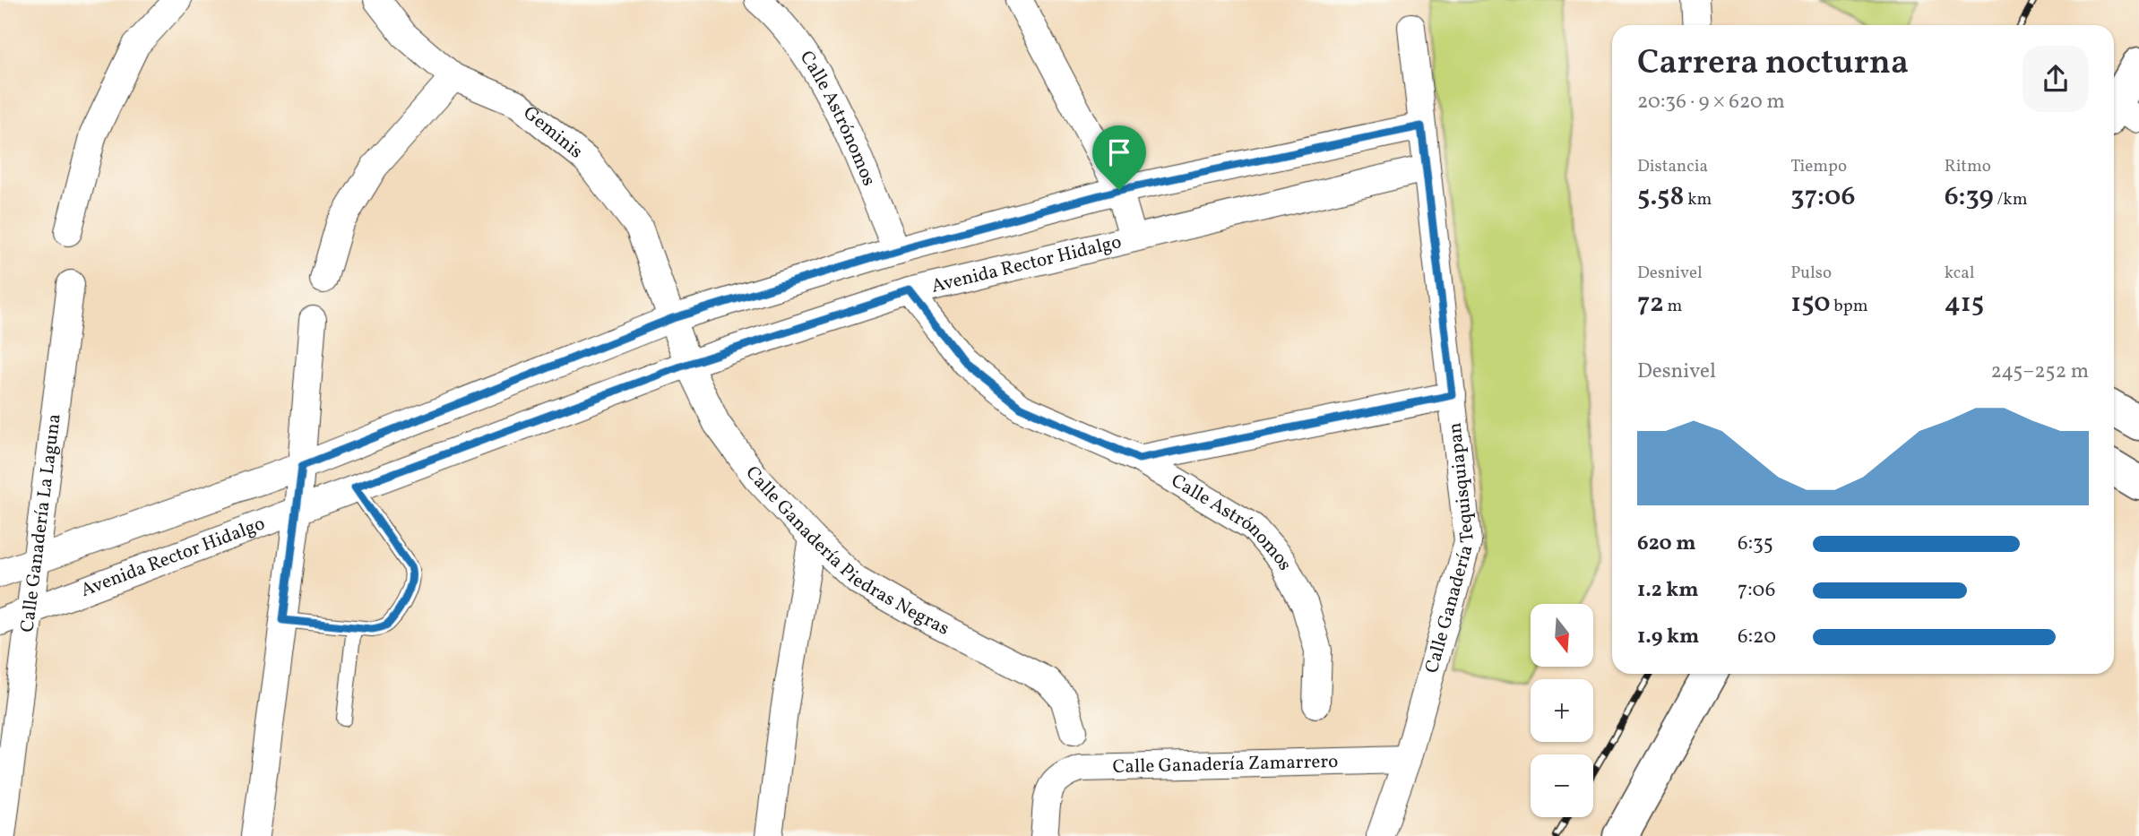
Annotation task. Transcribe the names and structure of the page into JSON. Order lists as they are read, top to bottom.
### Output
{
  "streets": {
    "street": [
      "Calle Astrónomos",
      "Geminis",
      "Avenida Rector Hidalgo",
      "Calle Ganadería La Laguna",
      "Calle Ganadería Tequisquiapan",
      "Calle Ganadería Piedras Negras",
      "Calle Ganadería Zamarrero"
    ]
  },
  "crossings": [
    ["Calle Astrónomos", "Avenida Rector Hidalgo"],
    ["Geminis", "Calle Ganadería Piedras Negras"],
    ["Avenida Rector Hidalgo", "Calle Ganadería La Laguna"],
    ["Avenida Rector Hidalgo", "Calle Ganadería Tequisquiapan"],
    ["Avenida Rector Hidalgo", "Calle Ganadería Piedras Negras"],
    ["Calle Ganadería Tequisquiapan", "Calle Ganadería Zamarrero"]
  ],
  "north": "bottom",
  "page": {
    "heading": ["Carrera nocturna", "20:36 · 9 × 620 m"],
    "stats": [
      ["Distancia", "5.58 km"],
      ["Tiempo", "37:06"],
      ["Ritmo", "6:39 /km"],
      ["Desnivel", "72 m"],
      ["Pulso", "150 bpm"],
      ["kcal", "415"]
    ],
    "chart": ["Desnivel", "245–252 m"],
    "list": [
      {
        "name": "620 m",
        "note": "6:35"
      },
      {
        "name": "1.2 km",
        "note": "7:06"
      },
      {
        "name": "1.9 km",
        "note": "6:20"
      }
    ],
    "map_buttons": ["+", "−"]
  }
}
